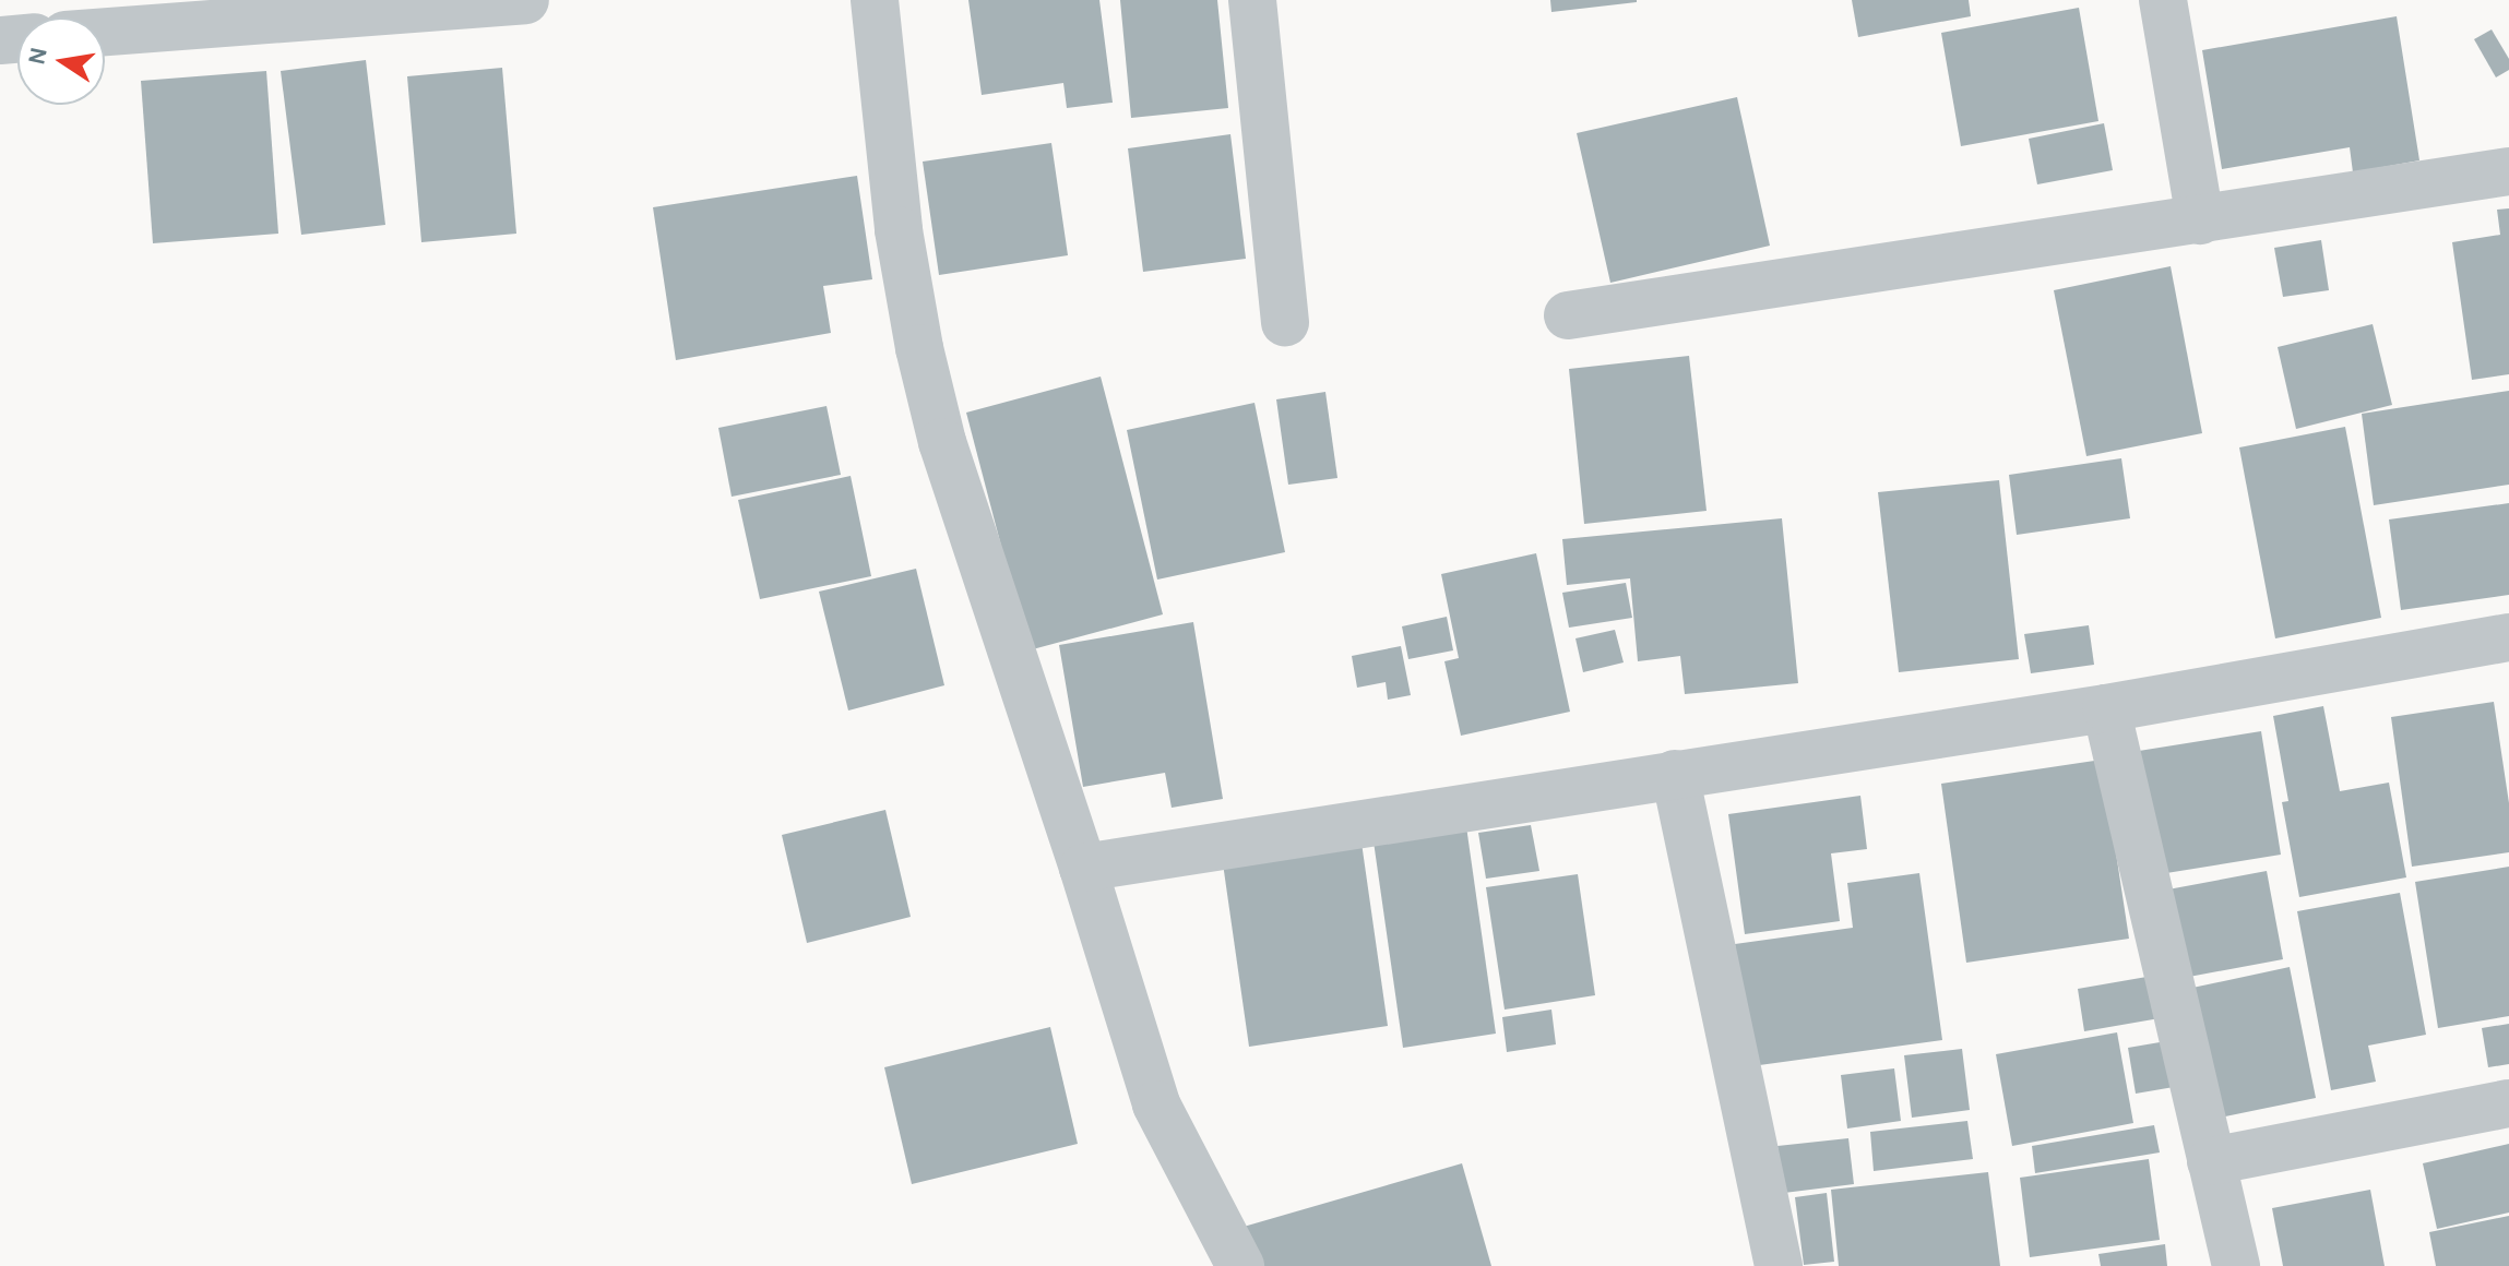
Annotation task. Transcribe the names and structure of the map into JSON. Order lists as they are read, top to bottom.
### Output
{
  "north": "left"
}
